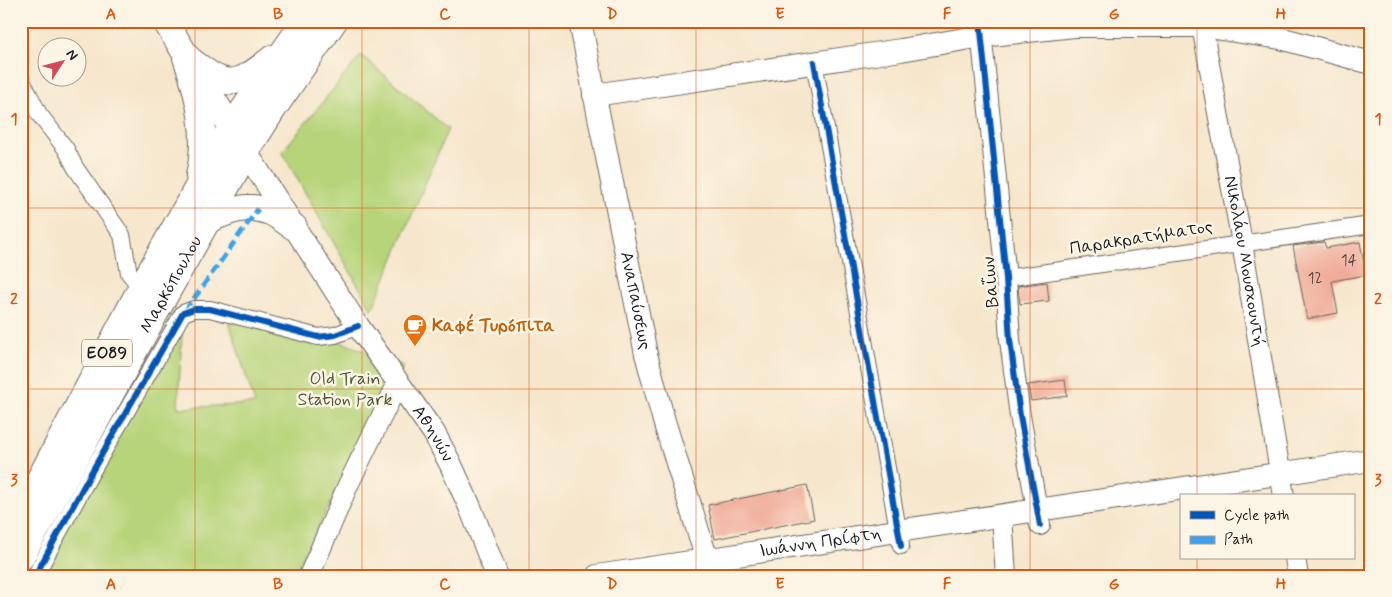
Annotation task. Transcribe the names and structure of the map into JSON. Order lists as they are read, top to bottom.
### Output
{
  "streets": {
    "highway": ["Μαρκόπουλου", "ΕΟ89"],
    "main road": ["Αναπαύσεως", "Αθηνών", "Ιωάννη Πρίφτη"],
    "street": ["Παρακρατήματος", "Νικολάου Μουσχουντή", "Βαΐων"]
  },
  "crossings": [
    ["Παρακρατήματος", "Νικολάου Μουσχουντή"],
    ["Παρακρατήματος", "Βαΐων"],
    ["Νικολάου Μουσχουντή", "Ιωάννη Πρίφτη"],
    ["Βαΐων", "Ιωάννη Πρίφτη"],
    ["Μαρκόπουλου", "ΕΟ89"],
    ["Μαρκόπουλου", "Αθηνών"],
    ["Αναπαύσεως", "Ιωάννη Πρίφτη"],
    ["ΕΟ89", "Αθηνών"]
  ],
  "parks": ["Old Train Station Park"],
  "places": {
    "cafe": ["Καφέ Τυρóπιτα"]
  },
  "house_numbers": ["14", "12"],
  "legend": ["Cycle path", "Path"],
  "north": "top right",
  "grid": {
    "columns": [
      "A",
      "B",
      "C",
      "D",
      "E",
      "F",
      "G",
      "H"
    ],
    "rows": ["1", "2", "3"]
  }
}
